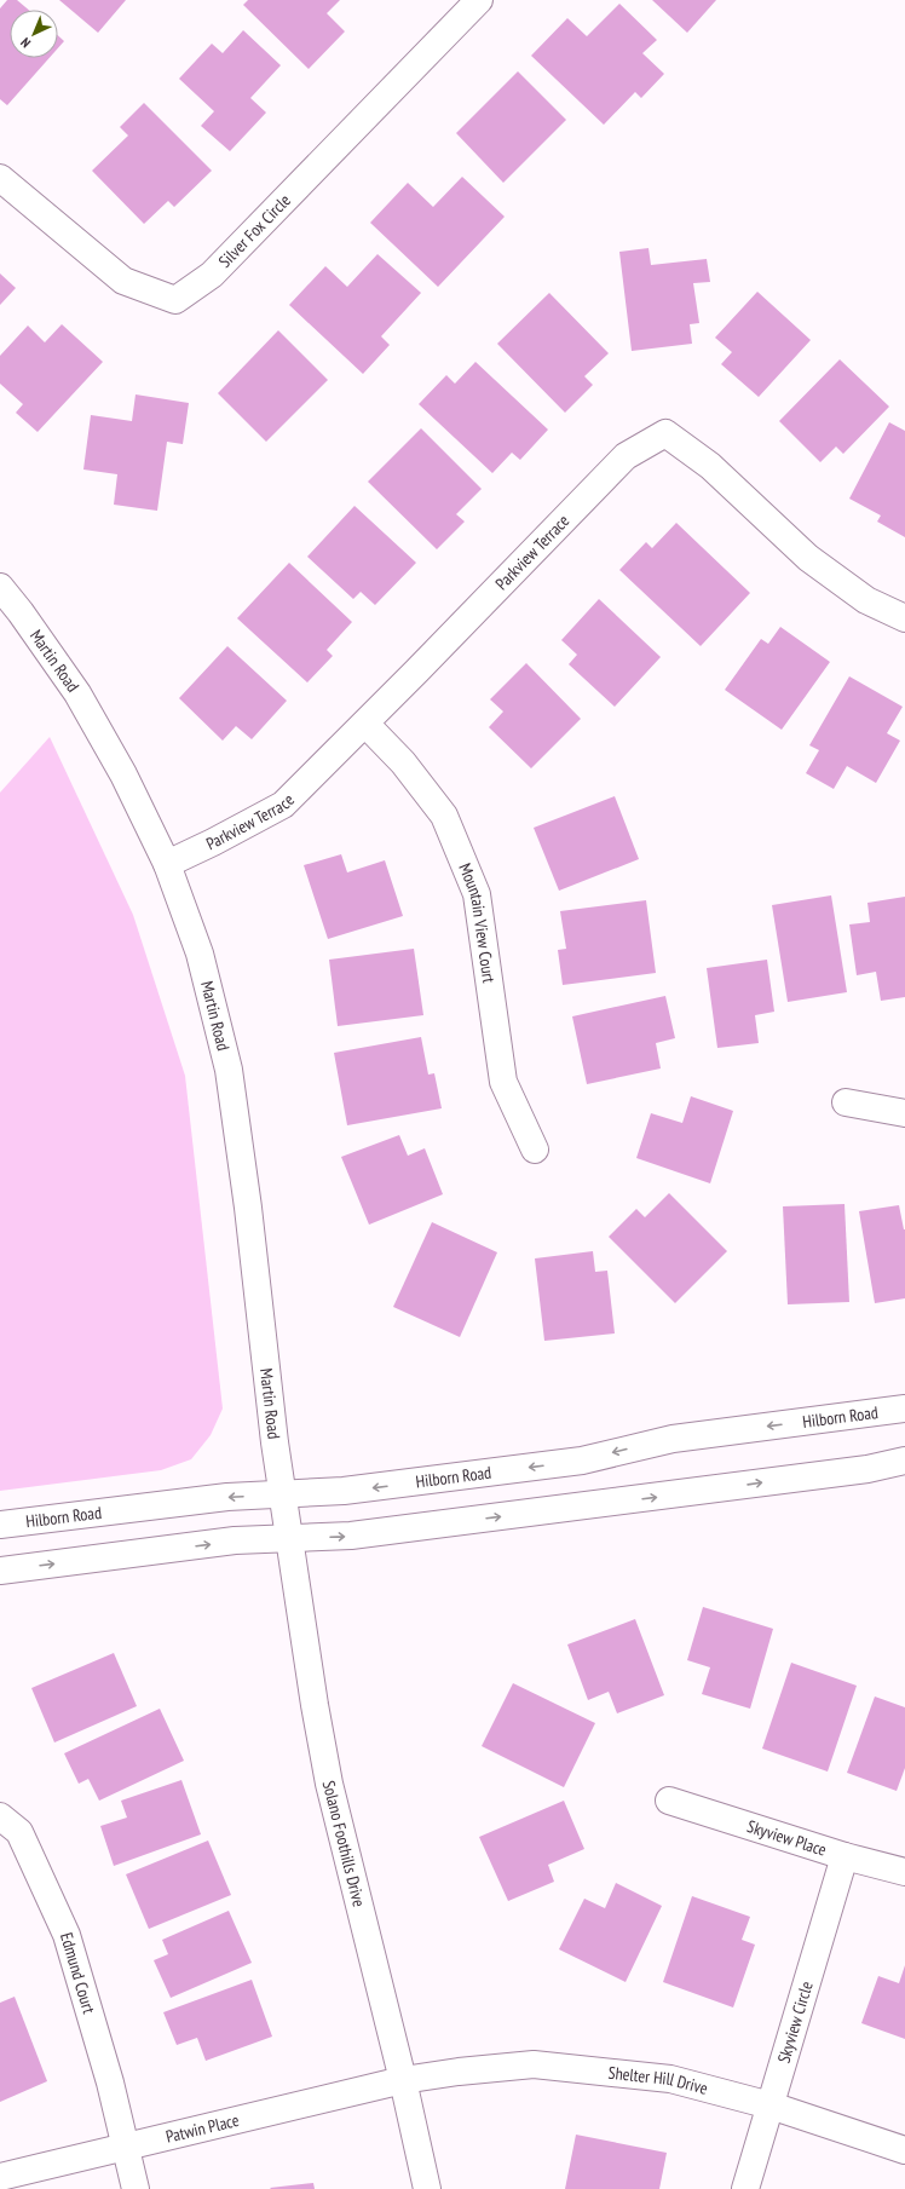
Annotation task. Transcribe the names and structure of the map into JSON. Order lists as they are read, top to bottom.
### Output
{
  "streets": {
    "street": [
      "Silver Fox Circle",
      "Parkview Terrace",
      "Martin Road",
      "Mountain View Court",
      "Hilborn Road",
      "Skyview Place",
      "Solano Foothills Drive",
      "Edmund Court",
      "Skyview Circle",
      "Shelter Hill Drive",
      "Patwin Place"
    ]
  },
  "crossings": [
    ["Parkview Terrace", "Martin Road"],
    ["Parkview Terrace", "Mountain View Court"],
    ["Martin Road", "Hilborn Road"],
    ["Martin Road", "Solano Foothills Drive"],
    ["Hilborn Road", "Solano Foothills Drive"],
    ["Skyview Place", "Skyview Circle"],
    ["Solano Foothills Drive", "Shelter Hill Drive"],
    ["Solano Foothills Drive", "Patwin Place"],
    ["Edmund Court", "Patwin Place"],
    ["Skyview Circle", "Shelter Hill Drive"],
    ["Shelter Hill Drive", "Patwin Place"]
  ],
  "north": "bottom left"
}
